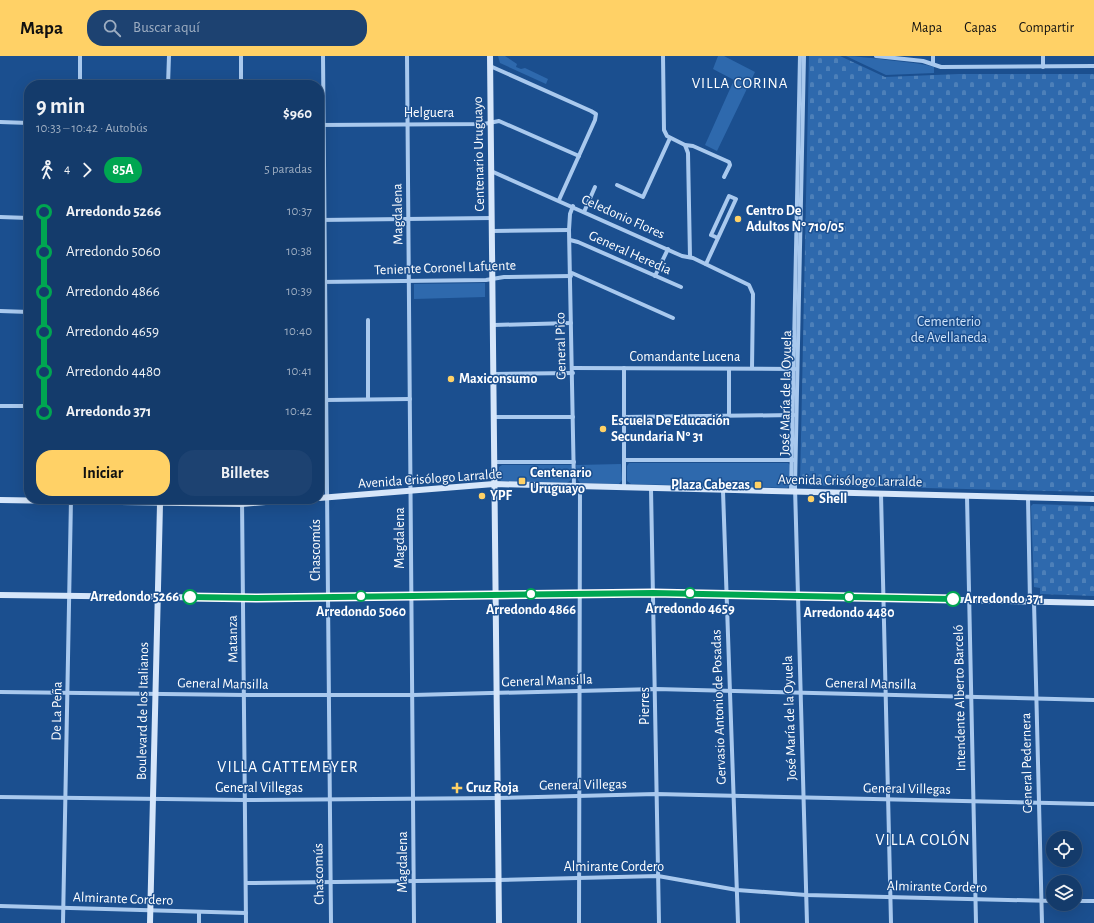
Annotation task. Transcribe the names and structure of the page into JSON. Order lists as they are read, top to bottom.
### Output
{
  "streets": {
    "street": [
      "Helguera",
      "Centenario Uruguayo",
      "Magdalena",
      "Celedonio Flores",
      "General Heredia",
      "Teniente Coronel Lafuente",
      "General Pico",
      "Comandante Lucena",
      "José María de la Oyuela",
      "Avenida Crisólogo Larralde",
      "Chascomús",
      "Matanza",
      "General Mansilla",
      "Intendente Alberto Barceló",
      "Pierres",
      "Gervasio Antonio de Posadas",
      "De La Peña",
      "Boulevard de los Italianos",
      "General Pedernera",
      "General Villegas",
      "Almirante Cordero"
    ]
  },
  "crossings": [
    ["Helguera", "Centenario Uruguayo"],
    ["Helguera", "Magdalena"],
    ["Centenario Uruguayo", "Celedonio Flores"],
    ["Centenario Uruguayo", "General Heredia"],
    ["Centenario Uruguayo", "Teniente Coronel Lafuente"],
    ["Centenario Uruguayo", "Avenida Crisólogo Larralde"],
    ["Centenario Uruguayo", "General Mansilla"],
    ["Centenario Uruguayo", "General Villegas"],
    ["Centenario Uruguayo", "Almirante Cordero"],
    ["Magdalena", "Teniente Coronel Lafuente"],
    ["Magdalena", "Avenida Crisólogo Larralde"],
    ["Magdalena", "General Mansilla"],
    ["Magdalena", "General Villegas"],
    ["Magdalena", "Almirante Cordero"],
    ["Celedonio Flores", "General Pico"],
    ["Celedonio Flores", "Comandante Lucena"],
    ["General Heredia", "General Pico"],
    ["Teniente Coronel Lafuente", "General Pico"],
    ["Teniente Coronel Lafuente", "Chascomús"],
    ["General Pico", "Comandante Lucena"],
    ["General Pico", "Avenida Crisólogo Larralde"],
    ["General Pico", "General Mansilla"],
    ["General Pico", "General Villegas"],
    ["General Pico", "Almirante Cordero"],
    ["Comandante Lucena", "José María de la Oyuela"],
    ["José María de la Oyuela", "Avenida Crisólogo Larralde"],
    ["José María de la Oyuela", "General Mansilla"],
    ["José María de la Oyuela", "General Villegas"],
    ["José María de la Oyuela", "Almirante Cordero"],
    ["Avenida Crisólogo Larralde", "Chascomús"],
    ["Avenida Crisólogo Larralde", "Intendente Alberto Barceló"],
    ["Avenida Crisólogo Larralde", "Pierres"],
    ["Avenida Crisólogo Larralde", "Gervasio Antonio de Posadas"],
    ["Avenida Crisólogo Larralde", "General Pedernera"],
    ["Chascomús", "General Mansilla"],
    ["Chascomús", "General Villegas"],
    ["Chascomús", "Almirante Cordero"],
    ["Matanza", "General Mansilla"],
    ["Matanza", "General Villegas"],
    ["Matanza", "Almirante Cordero"],
    ["General Mansilla", "Intendente Alberto Barceló"],
    ["General Mansilla", "Pierres"],
    ["General Mansilla", "Gervasio Antonio de Posadas"],
    ["General Mansilla", "De La Peña"],
    ["General Mansilla", "Boulevard de los Italianos"],
    ["General Mansilla", "General Pedernera"],
    ["Intendente Alberto Barceló", "General Villegas"],
    ["Intendente Alberto Barceló", "Almirante Cordero"],
    ["Pierres", "General Villegas"],
    ["Pierres", "Almirante Cordero"],
    ["Gervasio Antonio de Posadas", "General Villegas"],
    ["Gervasio Antonio de Posadas", "Almirante Cordero"],
    ["De La Peña", "General Villegas"],
    ["De La Peña", "Almirante Cordero"],
    ["Boulevard de los Italianos", "General Villegas"],
    ["Boulevard de los Italianos", "Almirante Cordero"],
    ["General Pedernera", "General Villegas"],
    ["General Pedernera", "Almirante Cordero"]
  ],
  "districts": ["VILLA CORINA", "VILLA GATTEMEYER", "VILLA COLÓN"],
  "parks": ["Cementerio de Avellaneda"],
  "places": {
    "other": [
      "Centro De Adultos Nº 710/05",
      "Maxiconsumo",
      "Escuela De Educación Secundaria Nº 31",
      "YPF",
      "Shell",
      "Arredondo 4659",
      "Arredondo 4866",
      "Arredondo 5060",
      "Arredondo 5266",
      "Arredondo 4480",
      "Arredondo 371"
    ],
    "transit": ["Centenario Uruguayo", "Plaza Cabezas"],
    "health": ["Cruz Roja"]
  },
  "lines": ["bus line 85A"],
  "page": {
    "header": "Mapa",
    "search": "Buscar aquí",
    "nav": ["Mapa", "Capas", "Compartir"],
    "heading": ["9 min", "10:33 – 10:42 · Autobús", "$960"],
    "legs": ["4", "85A", "5 paradas"],
    "list": [
      {
        "name": "Arredondo 5266",
        "value": "10:37"
      },
      {
        "name": "Arredondo 5060",
        "value": "10:38"
      },
      {
        "name": "Arredondo 4866",
        "value": "10:39"
      },
      {
        "name": "Arredondo 4659",
        "value": "10:40"
      },
      {
        "name": "Arredondo 4480",
        "value": "10:41"
      },
      {
        "name": "Arredondo 371",
        "value": "10:42"
      }
    ],
    "buttons": ["Iniciar", "Billetes"]
  }
}
